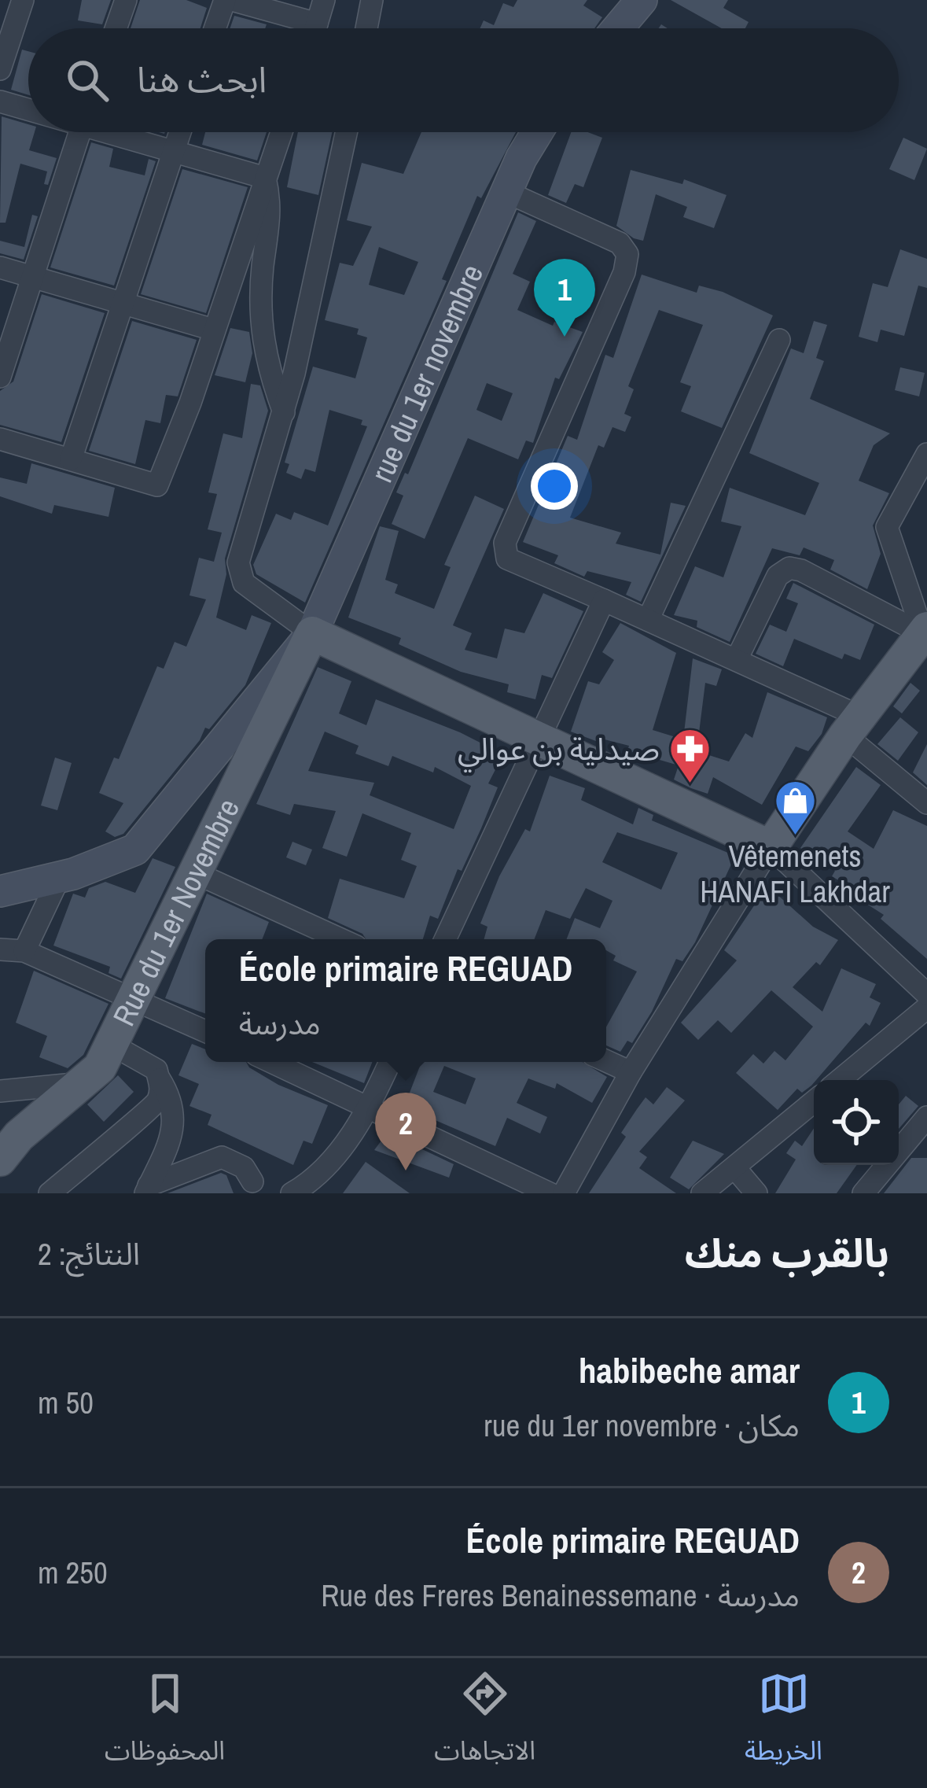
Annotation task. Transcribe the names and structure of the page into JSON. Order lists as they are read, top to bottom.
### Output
{
  "streets": {
    "main road": ["rue du 1er novembre", "Rue du 1er Novembre"]
  },
  "crossings": [
    ["rue du 1er novembre", "Rue du 1er Novembre"]
  ],
  "places": {
    "pharmacy": ["صيدلية بن عوالي"],
    "shop": ["Vêtemenets HANAFI Lakhdar"]
  },
  "page": {
    "search": "ابحث هنا",
    "pins": ["1", "2"],
    "popup": ["École primaire REGUAD", "مدرسة"],
    "heading": ["بالقرب منك", "النتائج: 2"],
    "list": [
      {
        "mark": "1",
        "name": "habibeche amar",
        "note": "مكان · rue du 1er novembre",
        "value": "50 m"
      },
      {
        "mark": "2",
        "name": "École primaire REGUAD",
        "note": "مدرسة · Rue des Freres Benainessemane",
        "value": "250 m"
      }
    ],
    "nav": ["الخريطة", "الاتجاهات", "المحفوظات"]
  }
}
